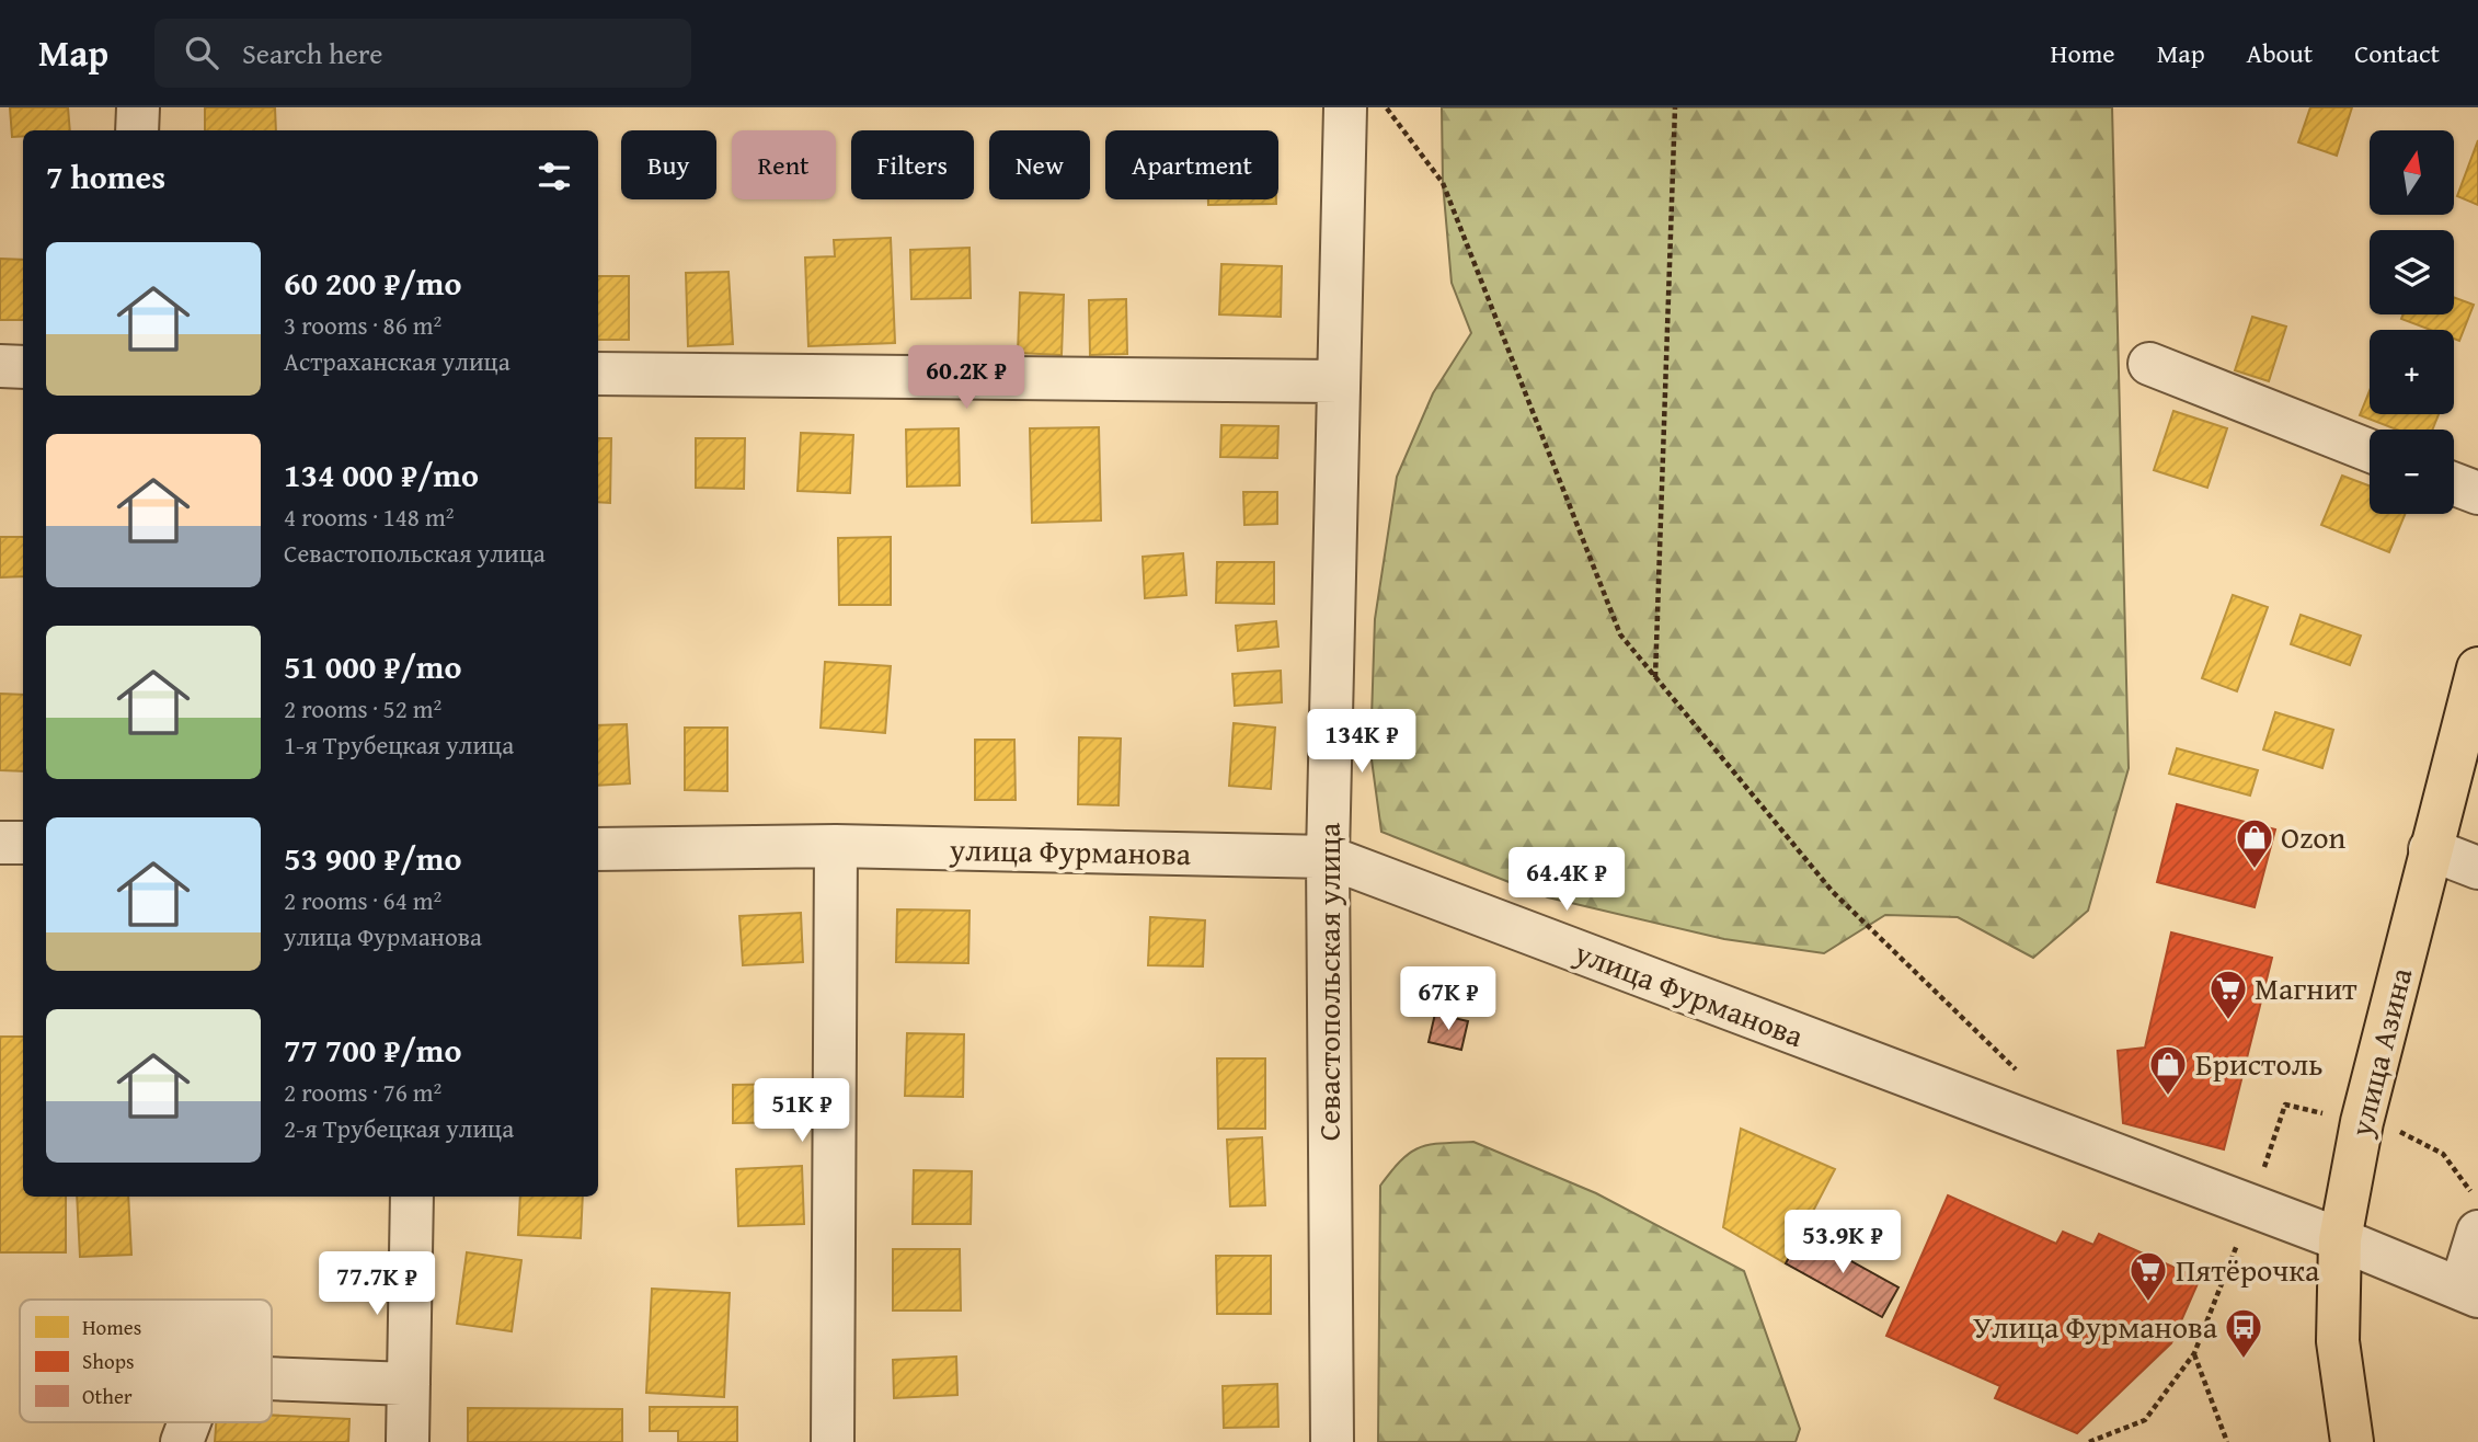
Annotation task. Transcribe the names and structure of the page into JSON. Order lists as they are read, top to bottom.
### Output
{
  "streets": {
    "main road": ["улица Азина"],
    "street": ["улица Фурманова", "Севастопольская улица"]
  },
  "crossings": [
    ["улица Фурманова", "Севастопольская улица"],
    ["улица Фурманова", "улица Азина"]
  ],
  "places": {
    "shop": ["Ozon", "Бристоль"],
    "supermarket": ["Магнит", "Пятёрочка"],
    "bus stop": ["Улица Фурманова"]
  },
  "legend": ["Homes", "Shops", "Other"],
  "north": "top",
  "page": {
    "header": "Map",
    "search": "Search here",
    "nav": [
      "Home",
      "Map",
      "About",
      "Contact"
    ],
    "map_buttons": ["+", "−"],
    "chip": [
      "Buy",
      "Rent",
      "Filters",
      "New",
      "Apartment"
    ],
    "heading": "7 homes",
    "list": [
      {
        "name": "60 200 ₽/mo",
        "note": "3 rooms · 86 m² · Астраханская улица"
      },
      {
        "name": "134 000 ₽/mo",
        "note": "4 rooms · 148 m² · Севастопольская улица"
      },
      {
        "name": "51 000 ₽/mo",
        "note": "2 rooms · 52 m² · 1-я Трубецкая улица"
      },
      {
        "name": "53 900 ₽/mo",
        "note": "2 rooms · 64 m² · улица Фурманова"
      },
      {
        "name": "77 700 ₽/mo",
        "note": "2 rooms · 76 m² · 2-я Трубецкая улица"
      }
    ],
    "price": [
      "60.2K ₽",
      "134K ₽",
      "64.4K ₽",
      "67K ₽",
      "51K ₽",
      "53.9K ₽",
      "77.7K ₽"
    ]
  }
}
